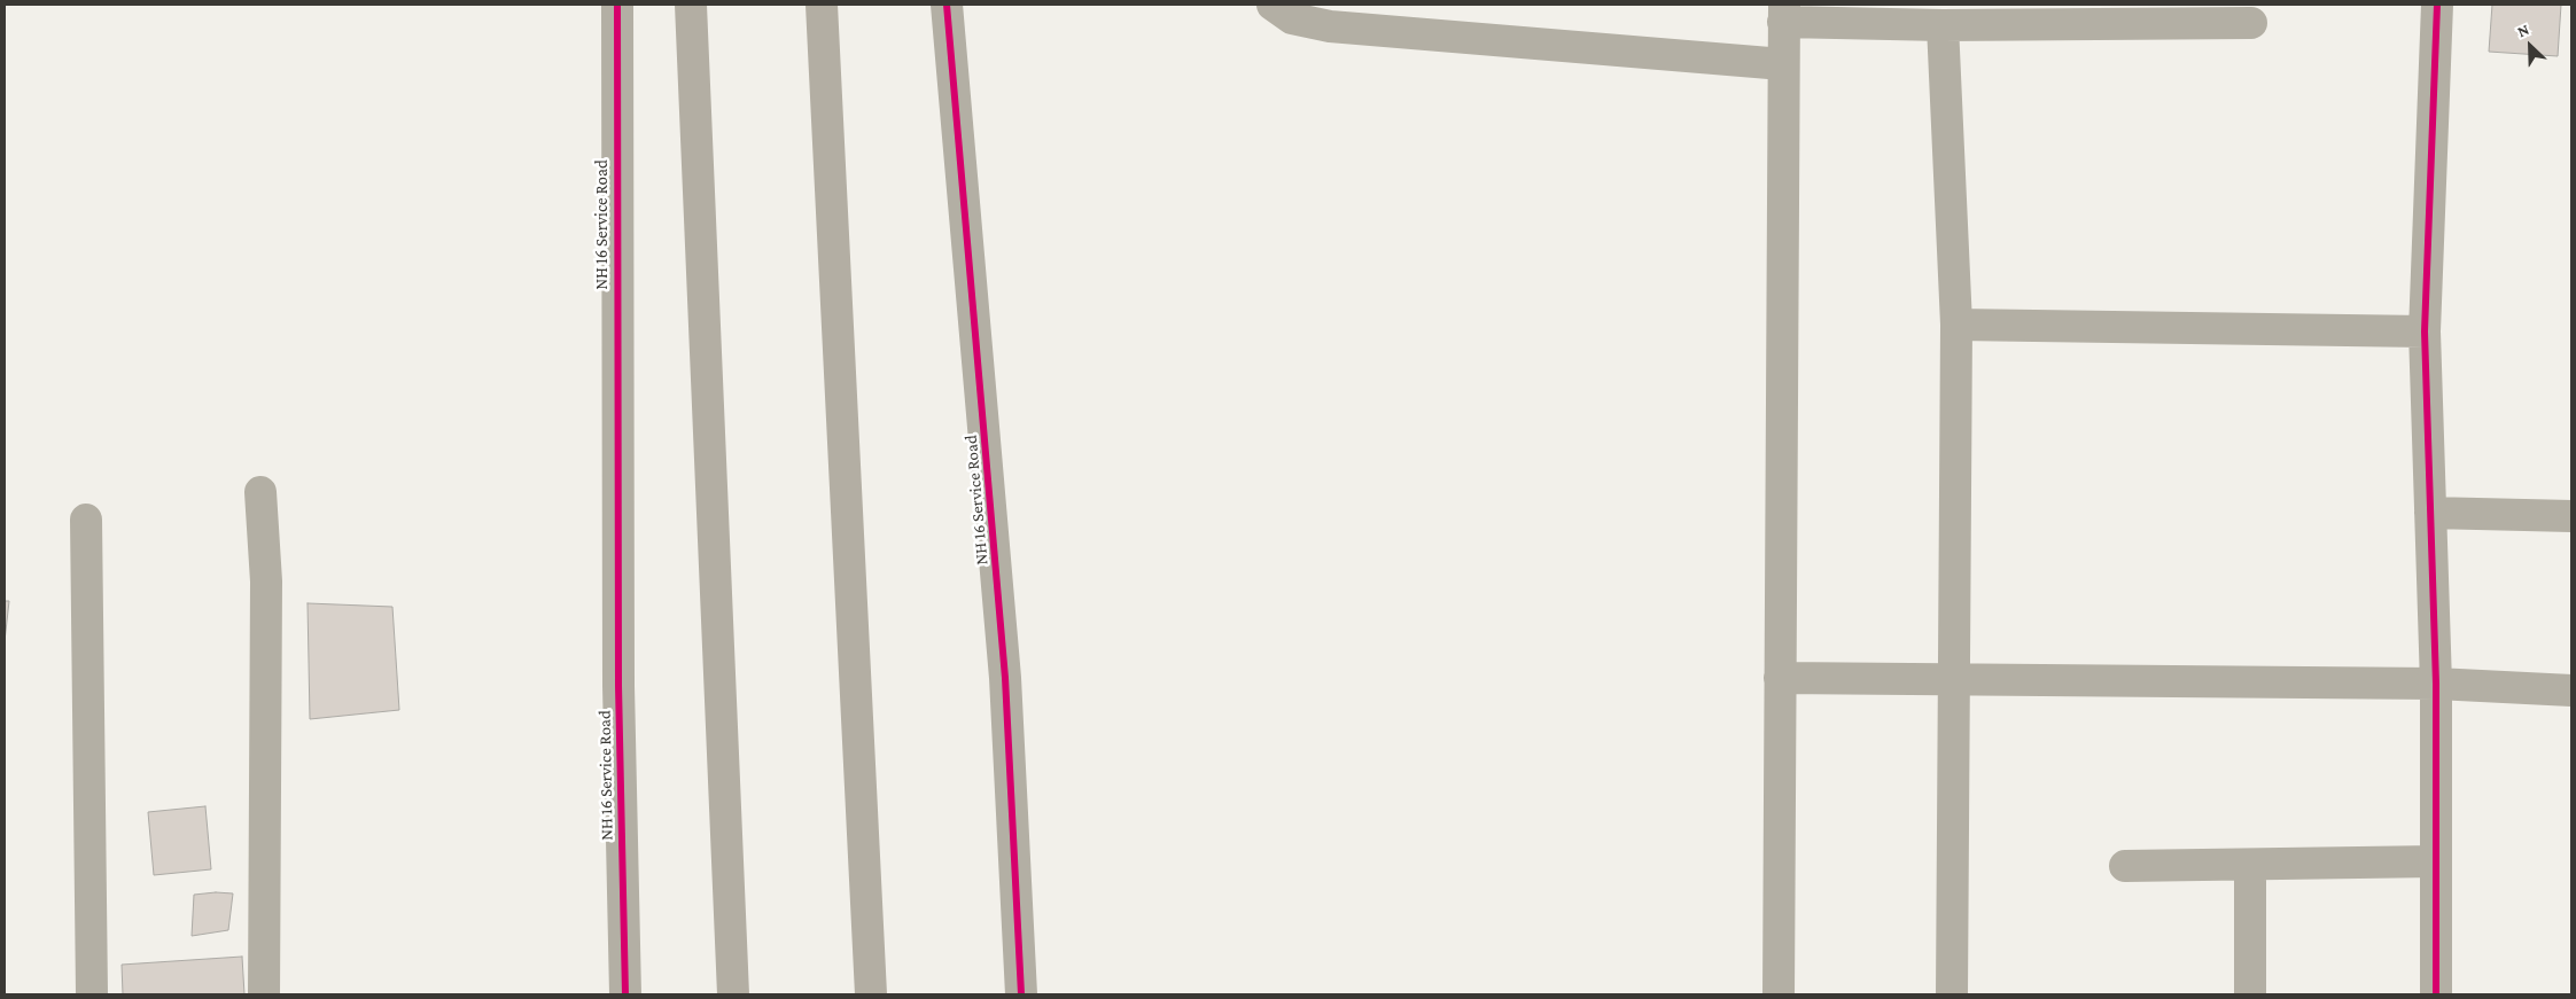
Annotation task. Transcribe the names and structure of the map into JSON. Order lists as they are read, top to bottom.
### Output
{
  "streets": {
    "street": ["NH 16 Service Road"]
  },
  "north": "top left"
}
